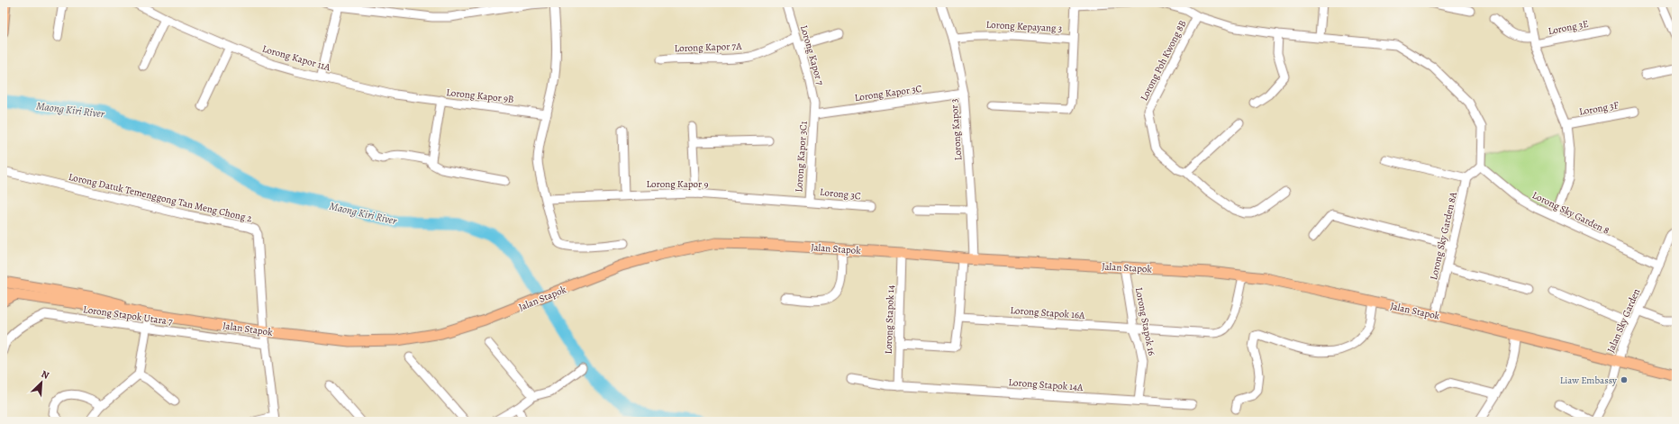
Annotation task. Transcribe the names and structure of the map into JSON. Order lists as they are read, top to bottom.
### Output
{
  "streets": {
    "main road": ["Jalan Stapok"],
    "street": [
      "Lorong Kepayang 3",
      "Lorong 3E",
      "Lorong Kapor 7A",
      "Lorong Kapor 7",
      "Lorong Kapor 11A",
      "Lorong Poh Kwong 8B",
      "Lorong Kapor 3C",
      "Lorong Kapor 9B",
      "Lorong 3F",
      "Lorong Kapor 3",
      "Lorong Kapor 3C1",
      "Lorong Kapor 9",
      "Lorong 3C",
      "Lorong Datuk Temenggong Tan Meng Chong 2",
      "Lorong Sky Garden 8",
      "Lorong Sky Garden 8A",
      "Lorong Stapok 16A",
      "Lorong Stapok Utara 7",
      "Lorong Stapok 14",
      "Jalan Sky Garden",
      "Lorong Stapok 16",
      "Lorong Stapok 14A"
    ]
  },
  "crossings": [
    ["Lorong Kepayang 3", "Lorong Kapor 3"],
    ["Lorong Kapor 7A", "Lorong Kapor 7"],
    ["Lorong Kapor 7", "Lorong Kapor 3C"],
    ["Lorong Kapor 7", "Lorong Kapor 3C1"],
    ["Lorong Kapor 11A", "Lorong Kapor 9B"],
    ["Lorong Kapor 3C", "Lorong Kapor 3"],
    ["Lorong Kapor 3C", "Lorong Kapor 3C1"],
    ["Lorong Kapor 3", "Jalan Stapok"],
    ["Lorong Kapor 3C1", "Lorong Kapor 9"],
    ["Lorong Kapor 3C1", "Lorong 3C"],
    ["Lorong Kapor 9", "Lorong 3C"],
    ["Lorong Datuk Temenggong Tan Meng Chong 2", "Jalan Stapok"],
    ["Lorong Datuk Temenggong Tan Meng Chong 2", "Lorong Stapok Utara 7"],
    ["Lorong Sky Garden 8", "Jalan Sky Garden"],
    ["Lorong Sky Garden 8A", "Jalan Stapok"],
    ["Jalan Stapok", "Lorong Stapok 16A"],
    ["Jalan Stapok", "Lorong Stapok 14"],
    ["Jalan Stapok", "Jalan Sky Garden"],
    ["Jalan Stapok", "Lorong Stapok 16"],
    ["Lorong Stapok 16A", "Lorong Stapok 16"],
    ["Lorong Stapok 14", "Lorong Stapok 14A"],
    ["Lorong Stapok 16", "Lorong Stapok 14A"]
  ],
  "water": ["Maong Kiri River"],
  "places": ["Liaw Embassy"],
  "north": "top right"
}
